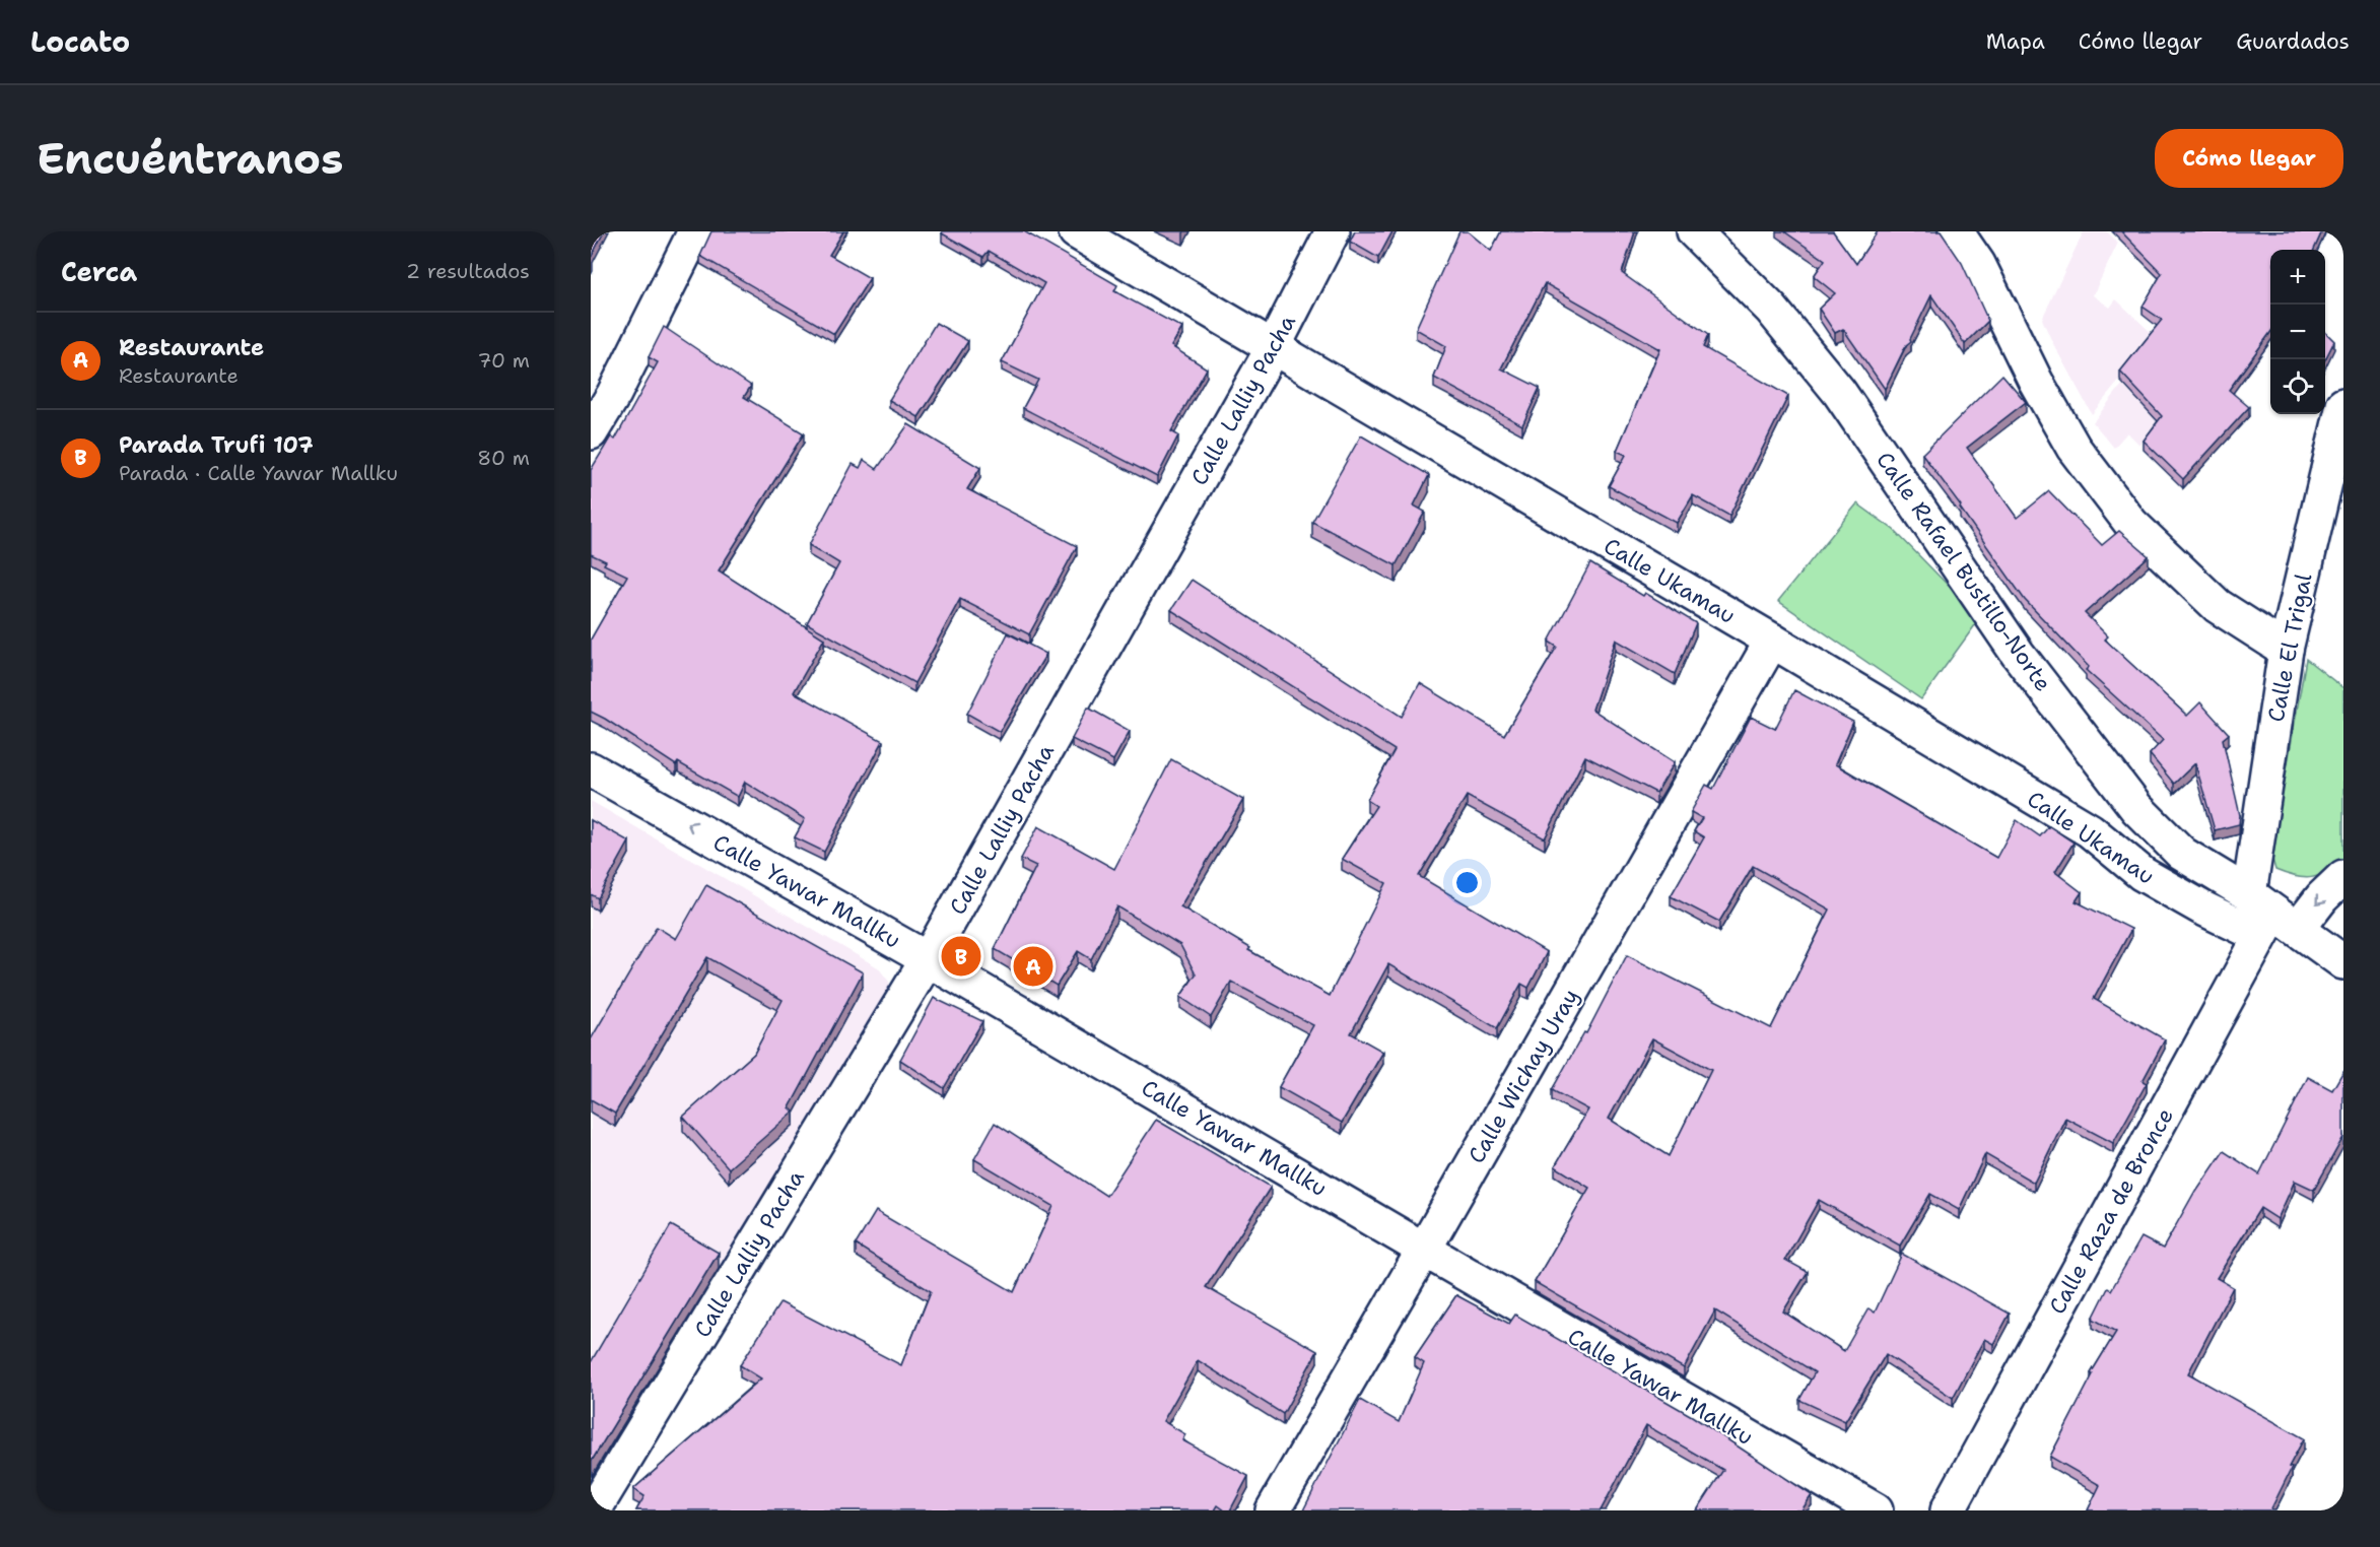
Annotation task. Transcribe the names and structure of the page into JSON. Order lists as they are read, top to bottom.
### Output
{
  "streets": {
    "street": [
      "Calle Lalliy Pacha",
      "Calle Rafael Bustillo-Norte",
      "Calle Ukamau",
      "Calle El Trigal",
      "Calle Yawar Mallku",
      "Calle Wichay Uray",
      "Calle Raza de Bronce"
    ]
  },
  "crossings": [
    ["Calle Lalliy Pacha", "Calle Ukamau"],
    ["Calle Lalliy Pacha", "Calle Yawar Mallku"],
    ["Calle Rafael Bustillo-Norte", "Calle Ukamau"],
    ["Calle Rafael Bustillo-Norte", "Calle El Trigal"],
    ["Calle Rafael Bustillo-Norte", "Calle Raza de Bronce"],
    ["Calle Ukamau", "Calle El Trigal"],
    ["Calle Ukamau", "Calle Wichay Uray"],
    ["Calle Ukamau", "Calle Raza de Bronce"],
    ["Calle El Trigal", "Calle Raza de Bronce"],
    ["Calle Yawar Mallku", "Calle Wichay Uray"]
  ],
  "page": {
    "header": "Locato",
    "nav": ["Mapa", "Cómo llegar", "Guardados"],
    "buttons": "Cómo llegar",
    "title": "Encuéntranos",
    "heading": ["Cerca", "2 resultados"],
    "map_buttons": ["+", "−"],
    "list": [
      {
        "mark": "A",
        "name": "Restaurante",
        "note": "Restaurante",
        "value": "70 m"
      },
      {
        "mark": "B",
        "name": "Parada Trufi 107",
        "note": "Parada · Calle Yawar Mallku",
        "value": "80 m"
      }
    ],
    "pins": ["B", "A"]
  }
}
